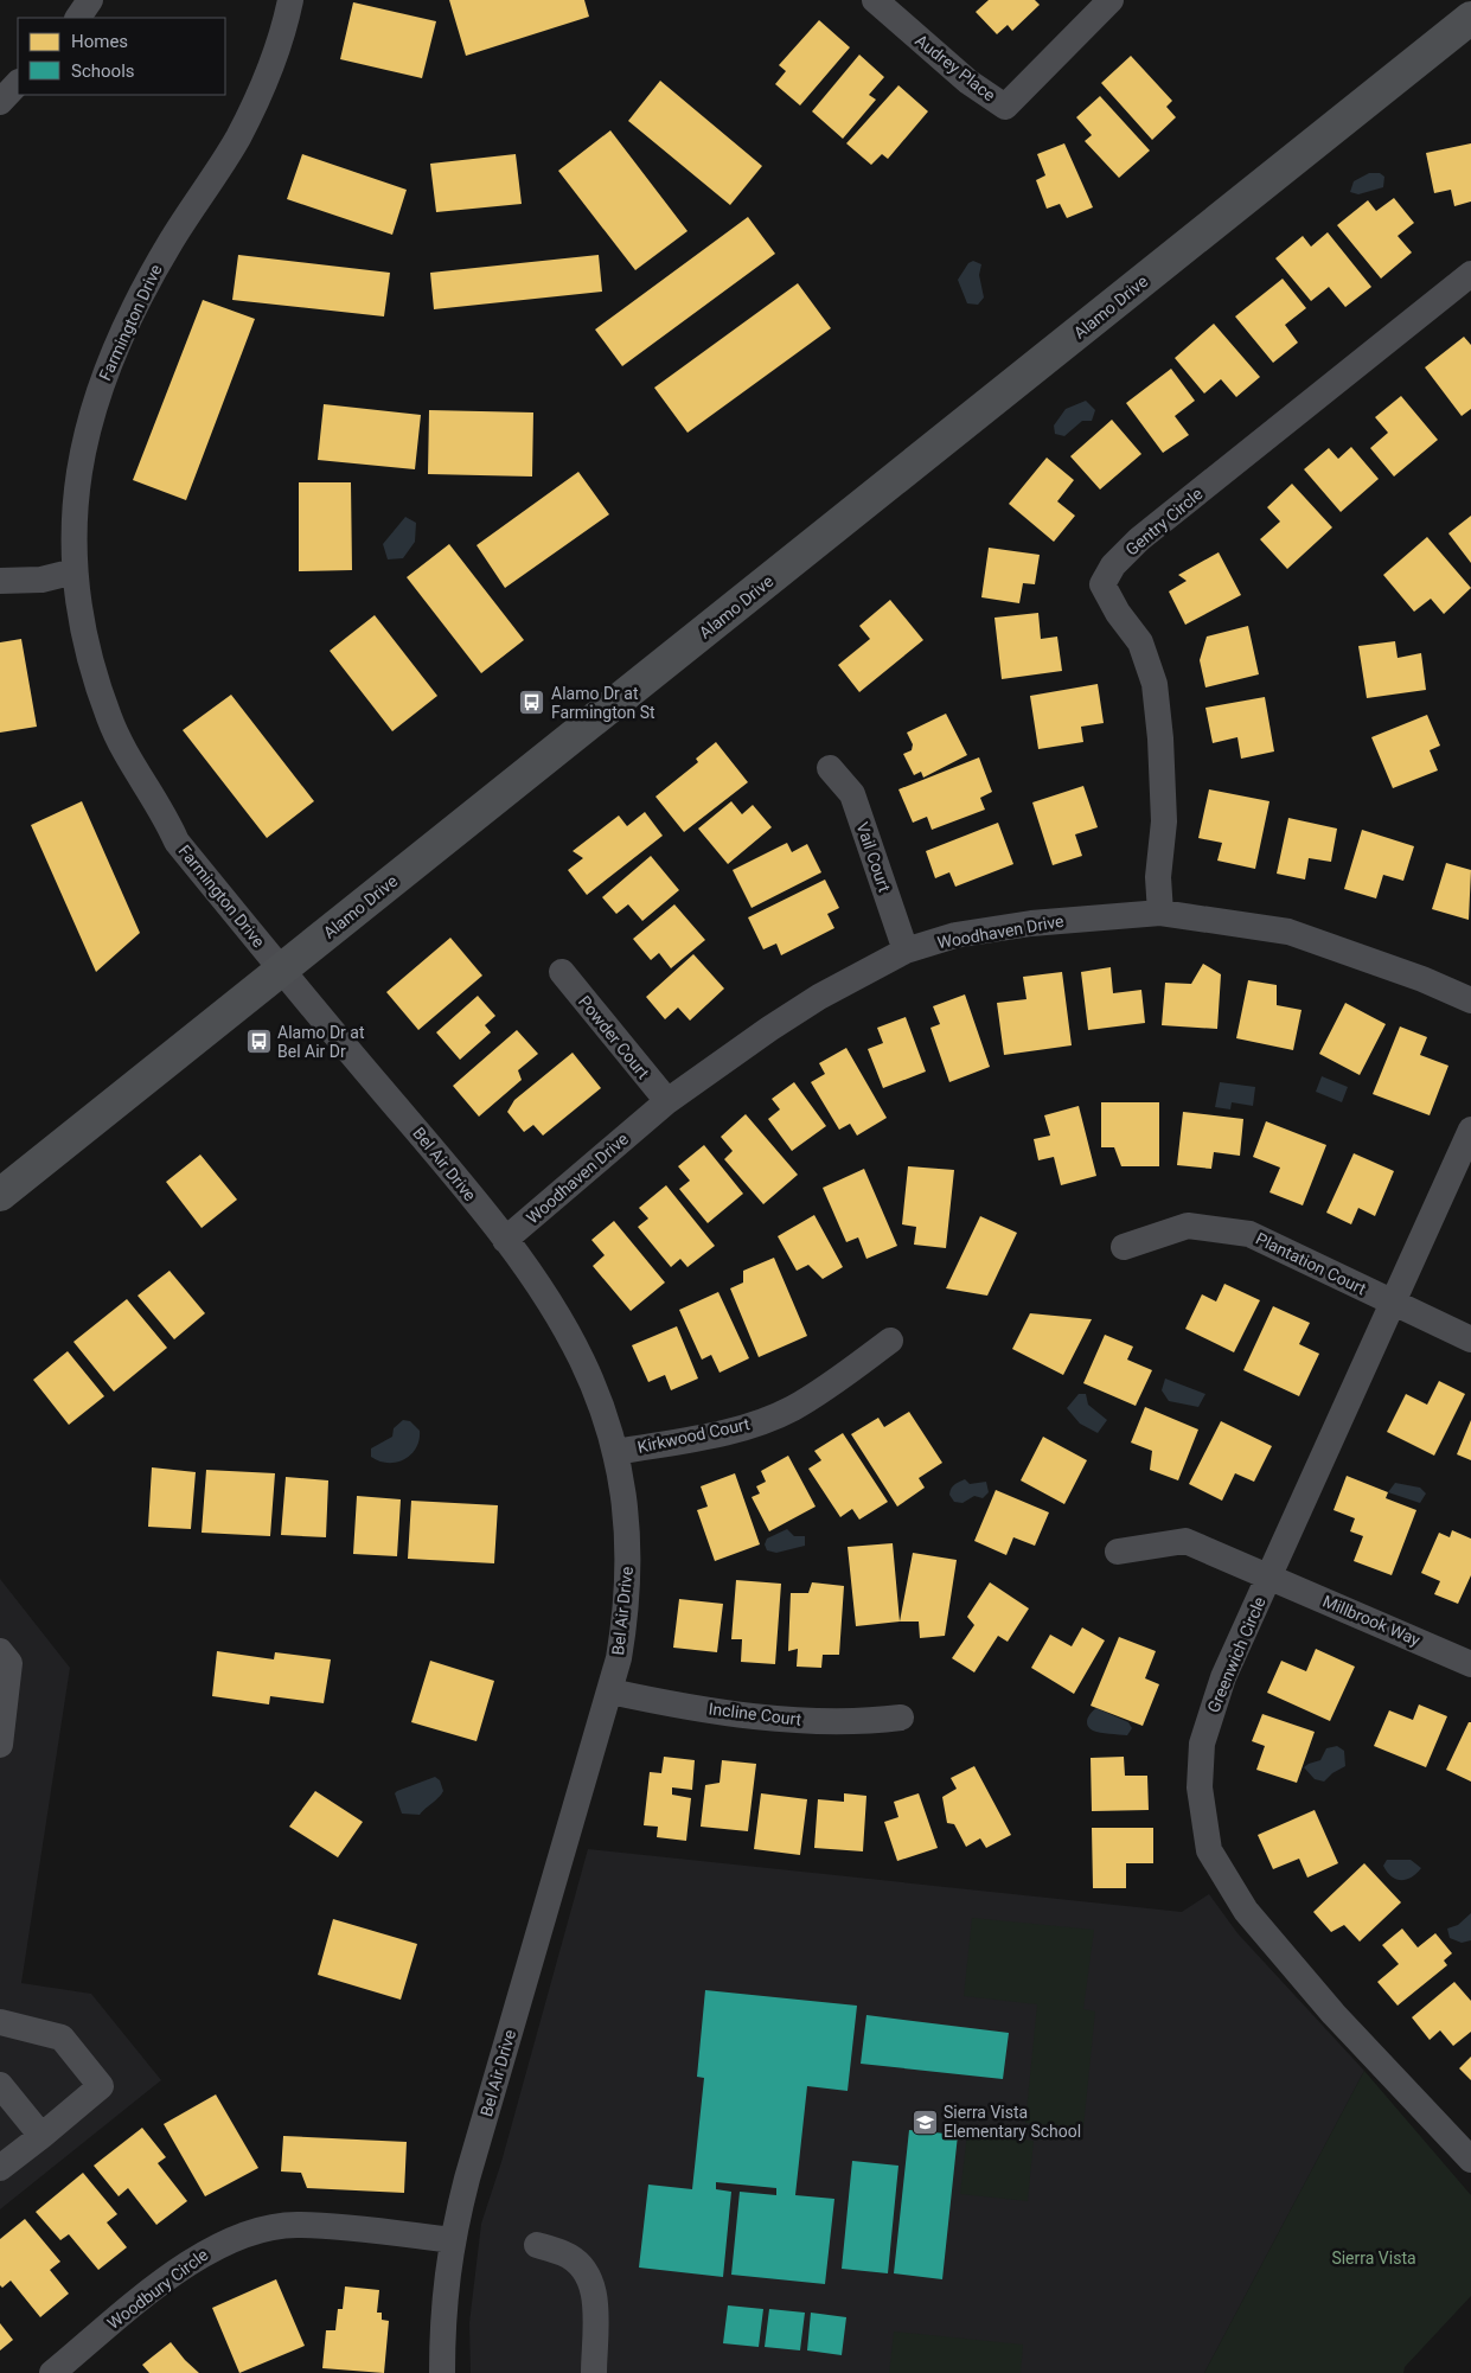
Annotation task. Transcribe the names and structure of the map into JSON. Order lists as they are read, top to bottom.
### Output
{
  "streets": {
    "main road": ["Alamo Drive"],
    "street": [
      "Audrey Place",
      "Farmington Drive",
      "Gentry Circle",
      "Vail Court",
      "Woodhaven Drive",
      "Powder Court",
      "Bel Air Drive",
      "Plantation Court",
      "Kirkwood Court",
      "Millbrook Way",
      "Greenwich Circle",
      "Incline Court",
      "Woodbury Circle"
    ]
  },
  "crossings": [
    ["Alamo Drive", "Farmington Drive"],
    ["Alamo Drive", "Bel Air Drive"],
    ["Farmington Drive", "Bel Air Drive"],
    ["Gentry Circle", "Woodhaven Drive"],
    ["Vail Court", "Woodhaven Drive"],
    ["Woodhaven Drive", "Powder Court"],
    ["Woodhaven Drive", "Bel Air Drive"],
    ["Bel Air Drive", "Kirkwood Court"],
    ["Bel Air Drive", "Incline Court"],
    ["Bel Air Drive", "Woodbury Circle"],
    ["Plantation Court", "Greenwich Circle"],
    ["Millbrook Way", "Greenwich Circle"]
  ],
  "parks": ["Sierra Vista"],
  "places": {
    "bus stop": ["Alamo Dr at Farmington St", "Alamo Dr at Bel Air Dr"],
    "school or university": ["Sierra Vista Elementary School"]
  },
  "legend": ["Homes", "Schools"]
}
